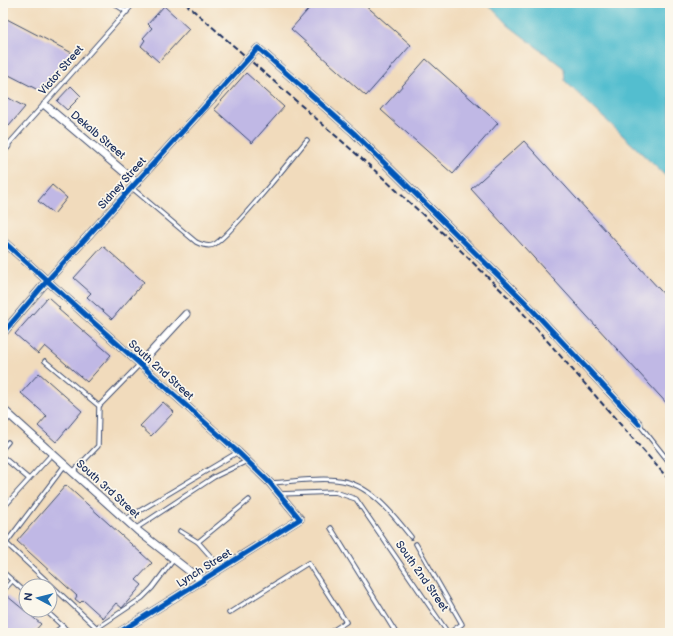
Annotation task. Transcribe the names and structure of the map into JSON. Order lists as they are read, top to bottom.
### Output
{
  "streets": {
    "street": [
      "Dekalb Street",
      "Sidney Street",
      "South 2nd Street",
      "South 3rd Street",
      "Lynch Street"
    ],
    "lane": ["Victor Street"]
  },
  "crossings": [
    ["Victor Street", "Dekalb Street"],
    ["Dekalb Street", "Sidney Street"],
    ["Sidney Street", "South 2nd Street"],
    ["South 2nd Street", "Lynch Street"],
    ["South 3rd Street", "Lynch Street"]
  ],
  "north": "left"
}
